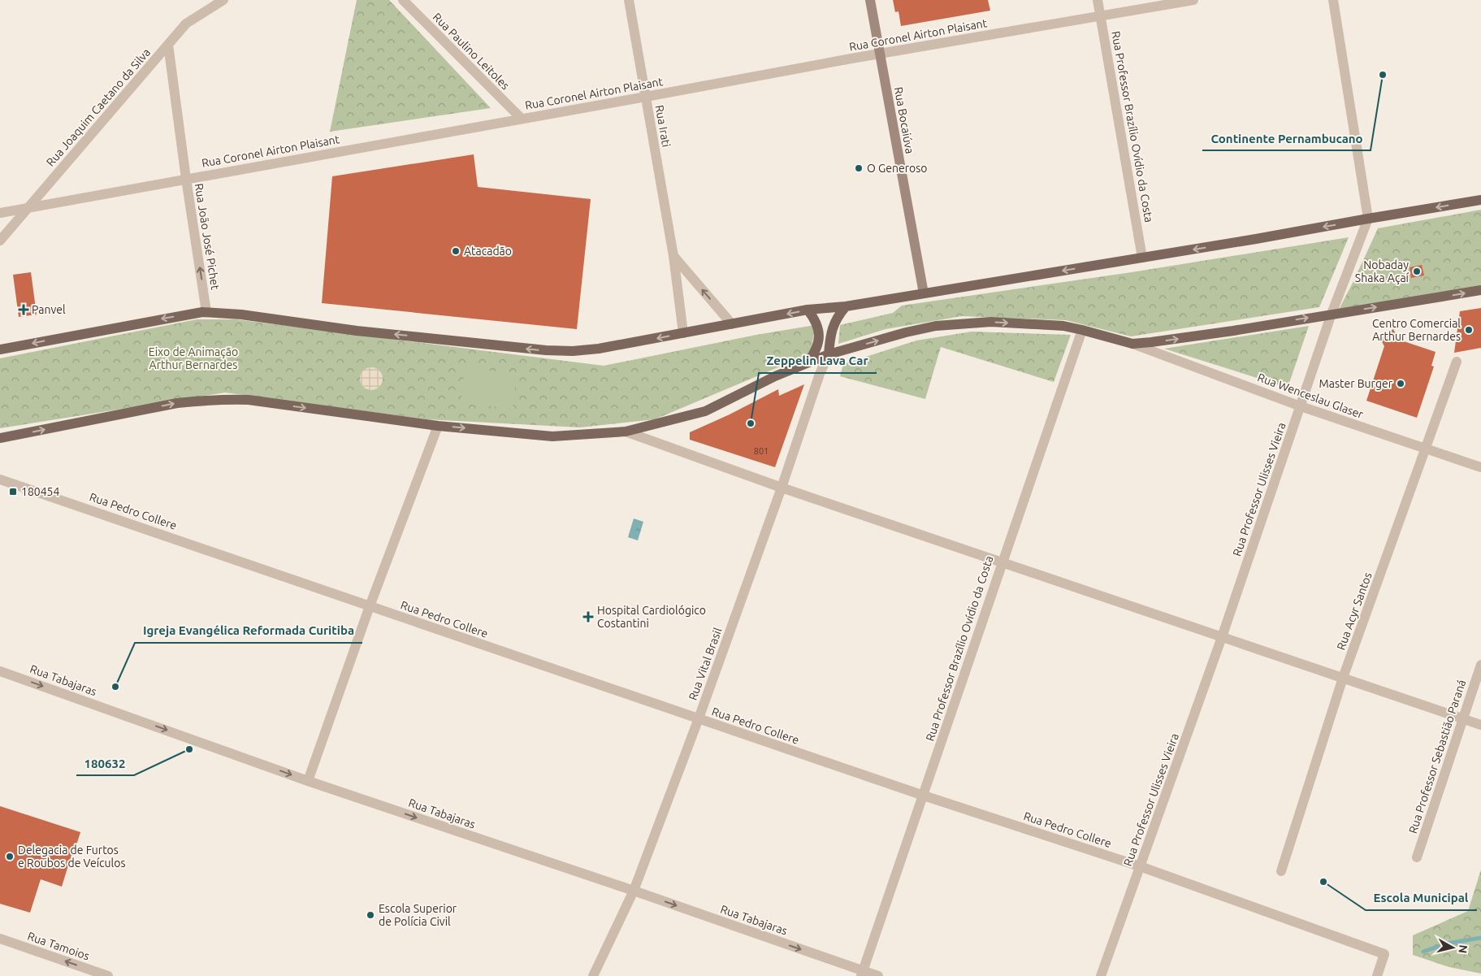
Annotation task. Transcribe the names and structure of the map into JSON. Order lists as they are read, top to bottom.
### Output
{
  "streets": {
    "main road": ["Rua Bocaiúva"],
    "street": [
      "Rua Coronel Airton Plaisant",
      "Rua Paulino Leitoles",
      "Rua Joaquim Caetano da Silva",
      "Rua Irati",
      "Rua Professor Brazílio Ovídio da Costa",
      "Rua João José Pichet",
      "Rua Wenceslau Glaser",
      "Rua Professor Ulisses Vieira",
      "Rua Pedro Collere",
      "Rua Acyr Santos",
      "Rua Vital Brasil",
      "Rua Tabajaras",
      "Rua Professor Sebastião Paraná",
      "Rua Tamoios"
    ]
  },
  "crossings": [
    ["Rua Coronel Airton Plaisant", "Rua Paulino Leitoles"],
    ["Rua Coronel Airton Plaisant", "Rua Joaquim Caetano da Silva"],
    ["Rua Coronel Airton Plaisant", "Rua Bocaiúva"],
    ["Rua Coronel Airton Plaisant", "Rua Irati"],
    ["Rua Coronel Airton Plaisant", "Rua Professor Brazílio Ovídio da Costa"],
    ["Rua Coronel Airton Plaisant", "Rua João José Pichet"],
    ["Rua Joaquim Caetano da Silva", "Rua João José Pichet"],
    ["Rua Professor Brazílio Ovídio da Costa", "Rua Pedro Collere"],
    ["Rua Professor Brazílio Ovídio da Costa", "Rua Tabajaras"],
    ["Rua Wenceslau Glaser", "Rua Professor Ulisses Vieira"],
    ["Rua Wenceslau Glaser", "Rua Acyr Santos"],
    ["Rua Professor Ulisses Vieira", "Rua Pedro Collere"],
    ["Rua Pedro Collere", "Rua Vital Brasil"],
    ["Rua Vital Brasil", "Rua Tabajaras"]
  ],
  "one_way": ["Rua João José Pichet", "Rua Tabajaras", "Rua Tamoios"],
  "parks": ["Eixo de Animação Arthur Bernardes"],
  "places": {
    "other": [
      "Continente Pernambucano",
      "O Generoso",
      "Atacadão",
      "Nobaday Shaka Açaí",
      "Centro Comercial Arthur Bernardes",
      "Master Burger",
      "Zeppelin Lava Car",
      "Igreja Evangélica Reformada Curitiba",
      "180632",
      "Delegacia de Furtos e Roubos de Veículos",
      "Escola Municipal",
      "Escola Superior de Polícia Civil"
    ],
    "health": ["Panvel", "Hospital Cardiológico Costantini"],
    "transit": ["180454"]
  },
  "house_numbers": ["801"],
  "north": "right"
}
